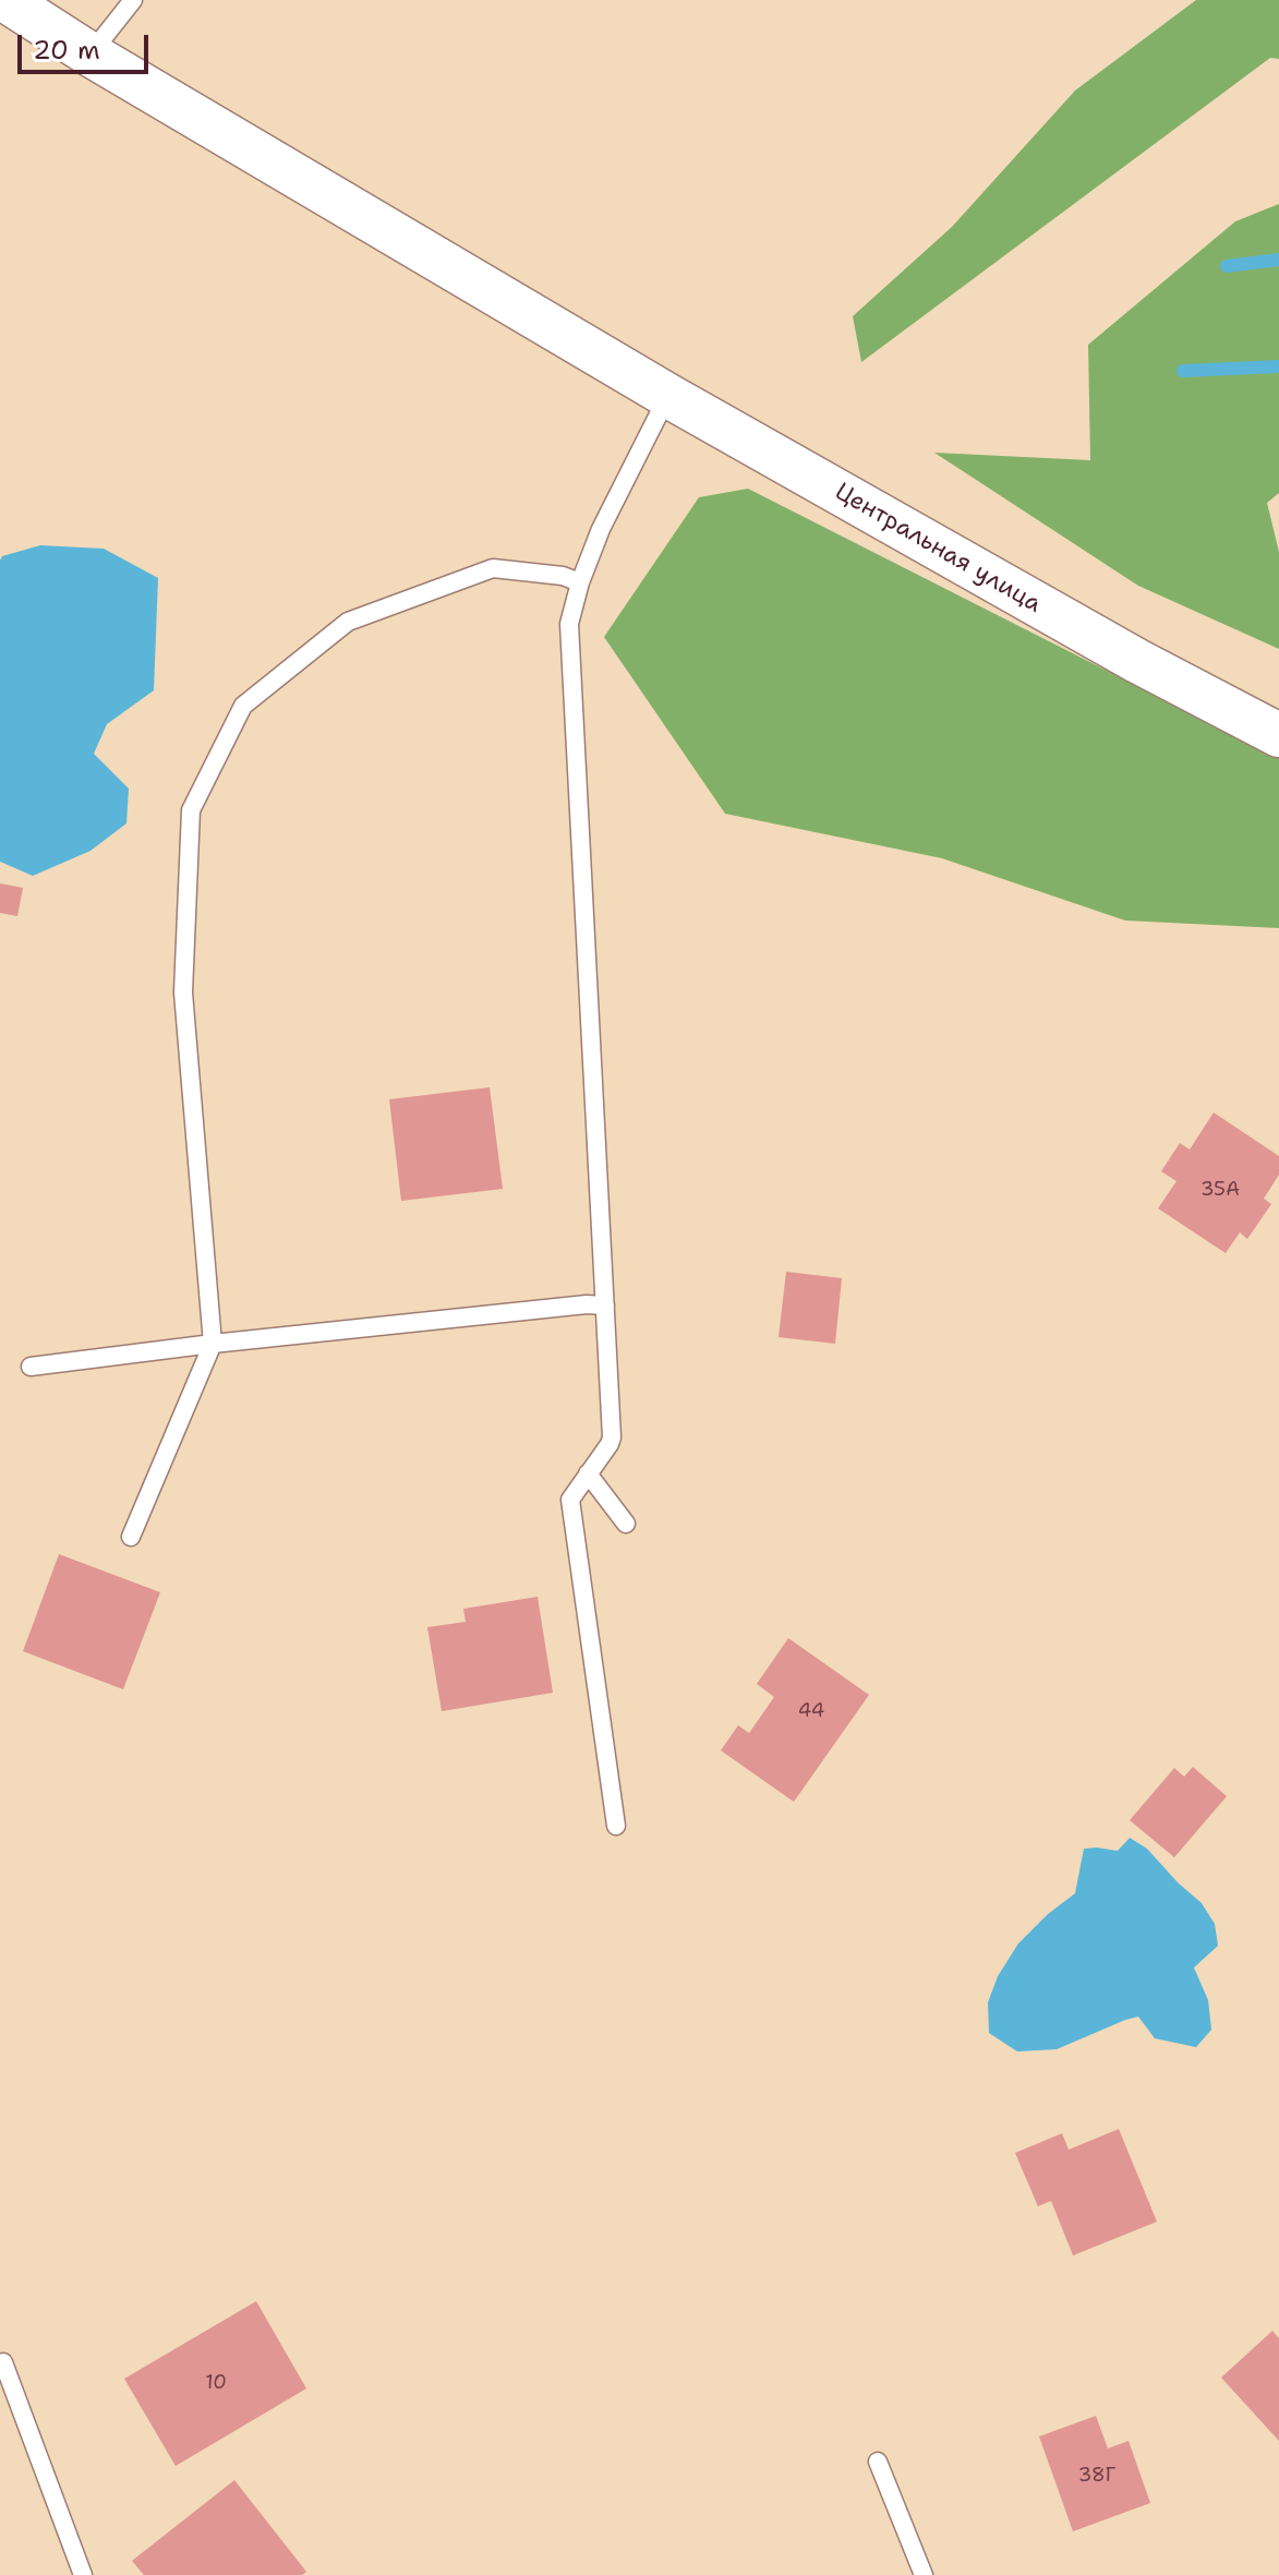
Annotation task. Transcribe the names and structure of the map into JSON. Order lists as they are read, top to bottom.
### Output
{
  "streets": {
    "street": ["Центральная улица"]
  },
  "house_numbers": [
    "35А",
    "44",
    "10",
    "38Г"
  ],
  "scale_bar": "20 m"
}
